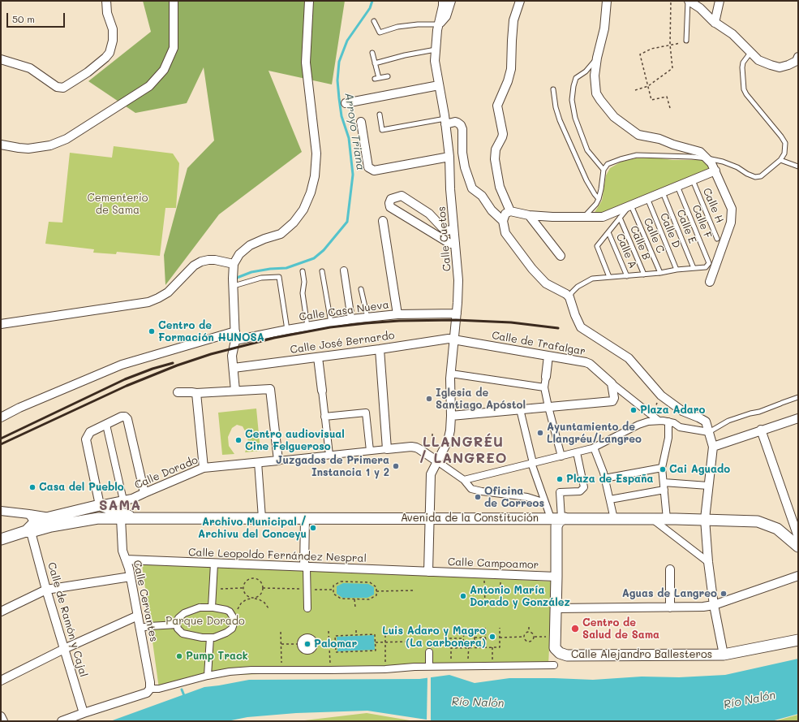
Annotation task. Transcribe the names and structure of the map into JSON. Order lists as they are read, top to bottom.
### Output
{
  "streets": {
    "street": [
      "Calle Cuetos",
      "Calle Casa Nueva",
      "Calle José Bernardo",
      "Calle de Trafalgar",
      "Calle Dorado",
      "Avenida de la Constitución",
      "Calle Leopoldo Fernández Nespral",
      "Calle Campoamor",
      "Calle Cervantes",
      "Calle de Ramón y Cajal",
      "Calle Alejandro Ballesteros"
    ],
    "lane": [
      "Calle H",
      "Calle F",
      "Calle E",
      "Calle D",
      "Calle C",
      "Calle B",
      "Calle A"
    ]
  },
  "crossings": [
    ["Calle F", "Calle E"],
    ["Calle Cuetos", "Calle Casa Nueva"],
    ["Calle Cuetos", "Calle José Bernardo"],
    ["Calle Cuetos", "Calle de Trafalgar"],
    ["Calle Cuetos", "Calle Dorado"],
    ["Calle Cuetos", "Avenida de la Constitución"],
    ["Calle Cuetos", "Calle Leopoldo Fernández Nespral"],
    ["Calle Cuetos", "Calle Campoamor"],
    ["Calle José Bernardo", "Calle de Trafalgar"],
    ["Calle Dorado", "Calle Cervantes"],
    ["Avenida de la Constitución", "Calle Cervantes"],
    ["Calle Leopoldo Fernández Nespral", "Calle Campoamor"],
    ["Calle Leopoldo Fernández Nespral", "Calle Cervantes"]
  ],
  "districts": ["LLANGRÉU / LANGREO", "SAMA"],
  "water": ["Arroyo Triana", "Río Nalón"],
  "parks": ["Cementerio de Sama", "Parque Dorado"],
  "places": [
    "Centro de Formación HUNOSA",
    "Iglesia de Santiago Apóstol",
    "Plaza Adaro",
    "Ayuntamiento de Llangréu/Langreo",
    "Centro audiovisual Cine Felgueroso",
    "Juzgados de Primera Instancia 1 y 2",
    "Cai Aguado",
    "Plaza de España",
    "Casa del Pueblo",
    "Oficina de Correos",
    "Archivo Municipal / Archivu del Conceyu",
    "Aguas de Langreo",
    "Antonio María Dorado y González",
    "Centro de Salud de Sama",
    "Luis Adaro y Magro (La carbonera)",
    "Palomar",
    "Pump Track"
  ],
  "scale_bar": "50 m"
}
